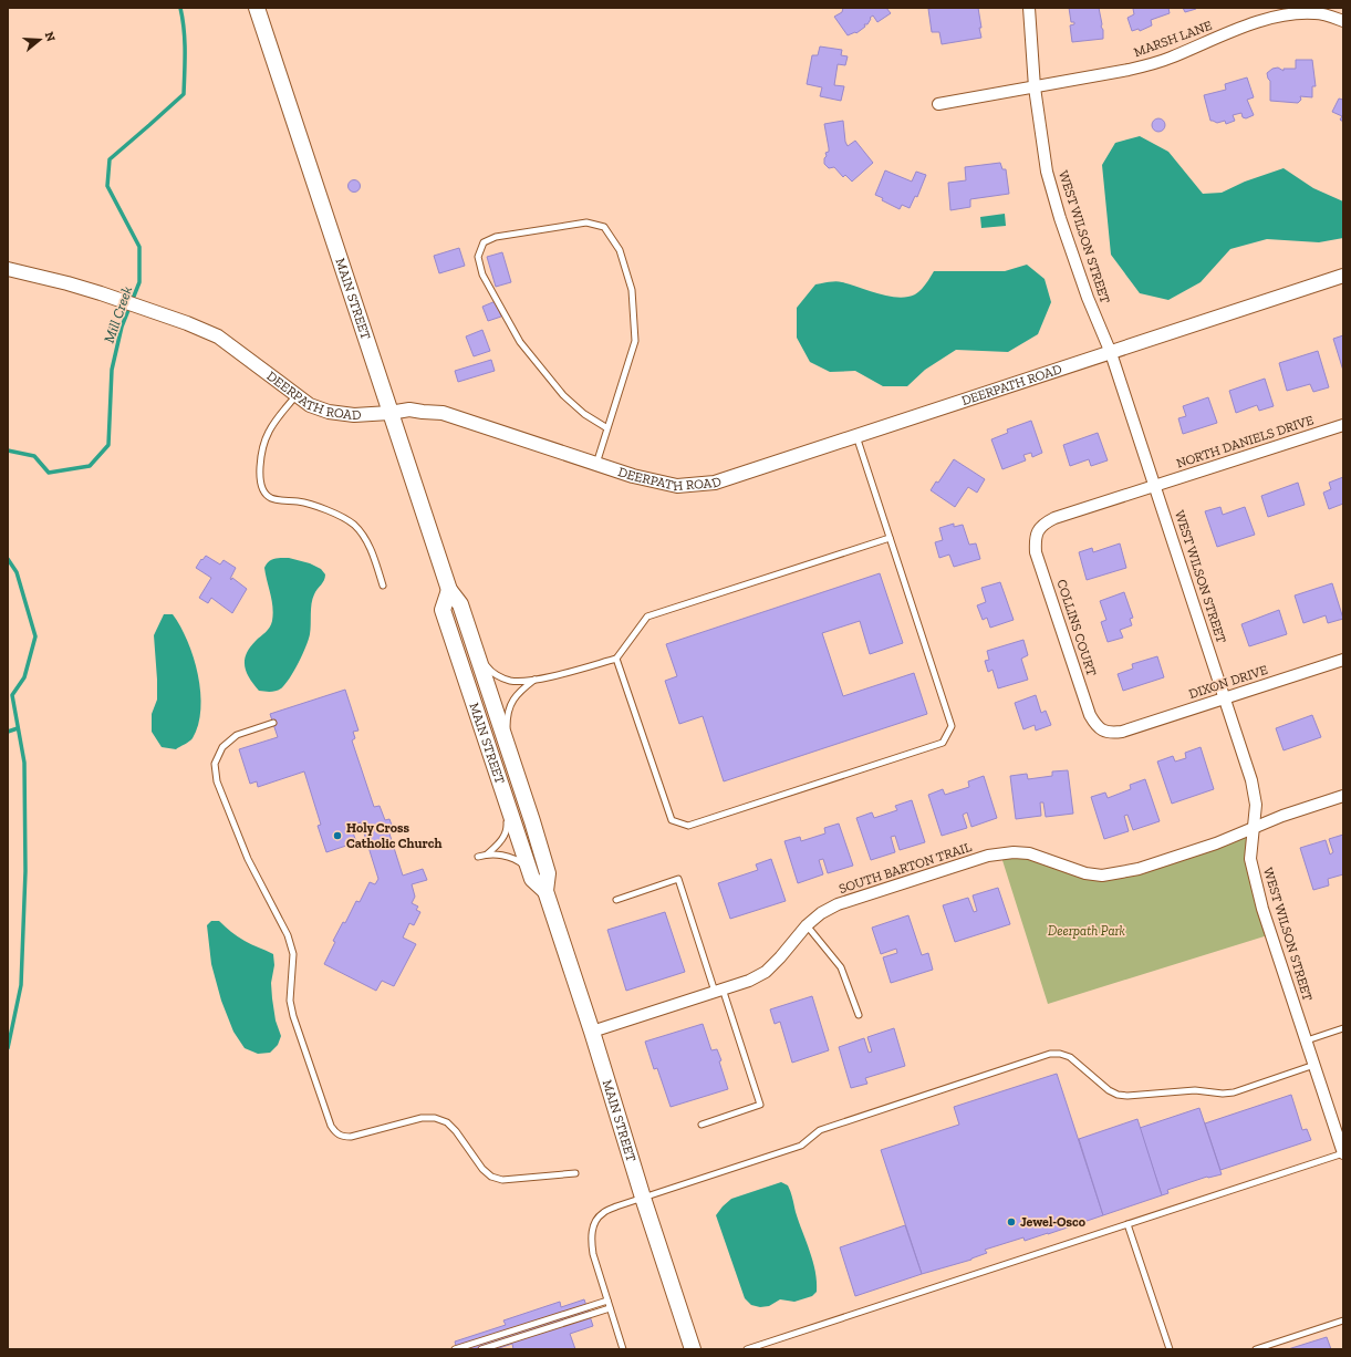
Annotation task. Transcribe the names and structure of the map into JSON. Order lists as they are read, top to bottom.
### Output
{
  "streets": {
    "main road": ["MAIN STREET"],
    "street": [
      "MARSH LANE",
      "WEST WILSON STREET",
      "DEERPATH ROAD",
      "NORTH DANIELS DRIVE",
      "COLLINS COURT",
      "DIXON DRIVE",
      "SOUTH BARTON TRAIL"
    ]
  },
  "crossings": [
    ["MARSH LANE", "WEST WILSON STREET"],
    ["WEST WILSON STREET", "DEERPATH ROAD"],
    ["WEST WILSON STREET", "NORTH DANIELS DRIVE"],
    ["WEST WILSON STREET", "DIXON DRIVE"],
    ["WEST WILSON STREET", "SOUTH BARTON TRAIL"],
    ["MAIN STREET", "DEERPATH ROAD"],
    ["MAIN STREET", "SOUTH BARTON TRAIL"],
    ["NORTH DANIELS DRIVE", "COLLINS COURT"],
    ["COLLINS COURT", "DIXON DRIVE"]
  ],
  "water": ["Mill Creek"],
  "parks": ["Deerpath Park"],
  "places": ["Holy Cross Catholic Church", "Jewel-Osco"],
  "north": "right"
}
